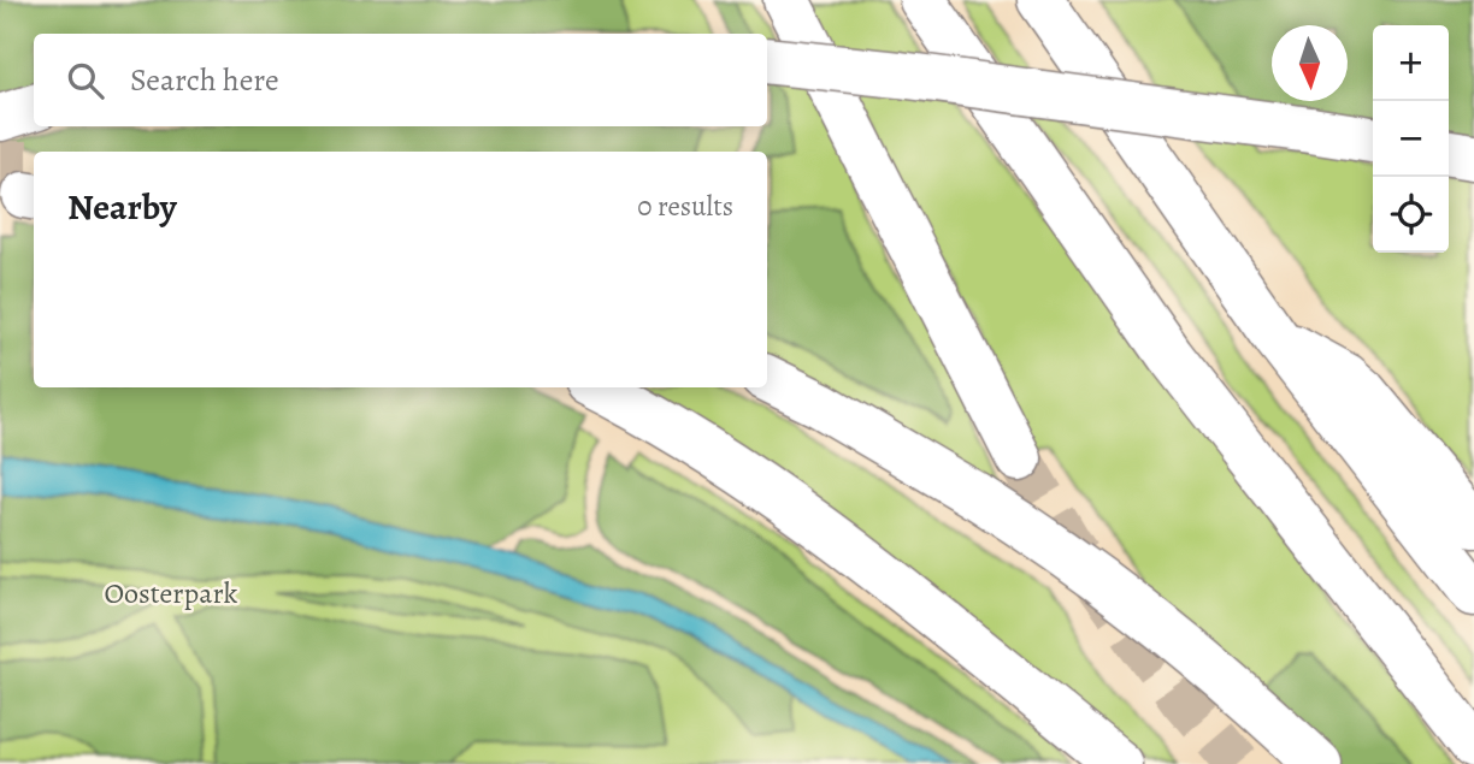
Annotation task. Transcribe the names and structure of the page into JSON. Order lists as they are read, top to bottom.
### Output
{
  "parks": ["Oosterpark"],
  "north": "bottom",
  "page": {
    "map_buttons": ["+", "−"],
    "search": "Search here",
    "heading": ["Nearby", "0 results"]
  }
}
